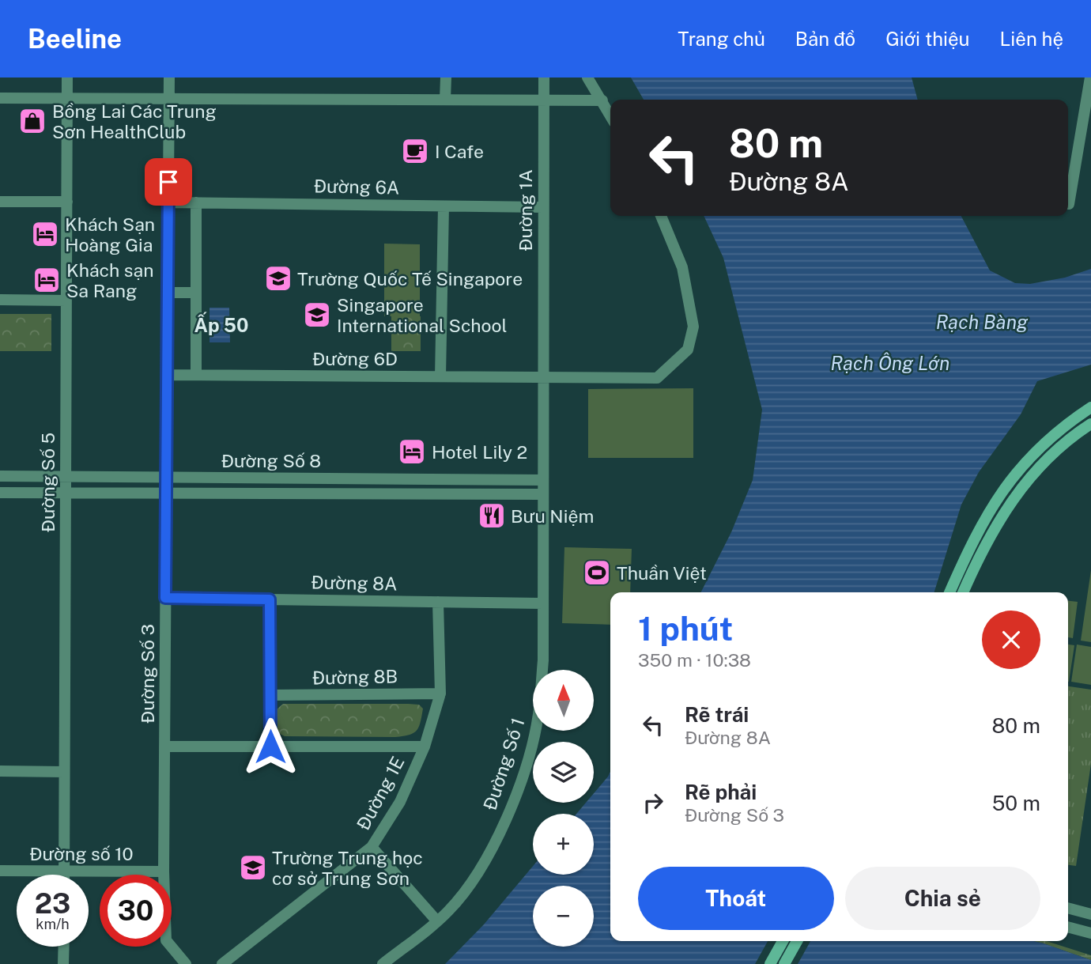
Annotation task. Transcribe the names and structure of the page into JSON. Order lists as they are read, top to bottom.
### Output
{
  "streets": {
    "street": [
      "Đường 6A",
      "Đường 1A",
      "Đường 6D",
      "Đường Số 8",
      "Đường Số 5",
      "Đường 8A",
      "Đường Số 3",
      "Đường 8B",
      "Đường Số 1",
      "Đường 1E",
      "Đường số 10"
    ]
  },
  "crossings": [
    ["Đường 6A", "Đường 1A"],
    ["Đường 6A", "Đường Số 3"],
    ["Đường 1A", "Đường 6D"],
    ["Đường 6D", "Đường Số 3"],
    ["Đường Số 8", "Đường Số 5"],
    ["Đường Số 8", "Đường Số 3"],
    ["Đường Số 8", "Đường Số 1"],
    ["Đường Số 5", "Đường số 10"],
    ["Đường 8A", "Đường Số 3"],
    ["Đường 8A", "Đường Số 1"],
    ["Đường 8A", "Đường 1E"],
    ["Đường Số 3", "Đường số 10"],
    ["Đường 8B", "Đường 1E"]
  ],
  "districts": ["Ấp 50"],
  "water": ["Rạch Bàng", "Rạch Ông Lớn"],
  "places": {
    "shop": ["Bồng Lai Các Trung Sơn HealthClub"],
    "cafe": ["I Cafe"],
    "hotel": ["Khách Sạn Hoàng Gia", "Khách sạn Sa Rang", "Hotel Lily 2"],
    "school or university": ["Trường Quốc Tế Singapore", "Singapore International School", "Trường Trung học cơ sở Trung Sơn"],
    "restaurant": ["Bưu Niệm"],
    "sports": ["Thuần Việt"]
  },
  "north": "top",
  "page": {
    "header": "Beeline",
    "nav": [
      "Trang chủ",
      "Bản đồ",
      "Giới thiệu",
      "Liên hệ"
    ],
    "turn": ["80 m", "Đường 8A"],
    "heading": ["1 phút", "350 m · 10:38"],
    "map_buttons": ["+", "−"],
    "list": [
      {
        "name": "Rẽ trái",
        "note": "Đường 8A",
        "value": "80 m"
      },
      {
        "name": "Rẽ phải",
        "note": "Đường Số 3",
        "value": "50 m"
      }
    ],
    "buttons": ["Thoát", "Chia sẻ"],
    "speed": "23 km/h",
    "limit": "30"
  }
}
